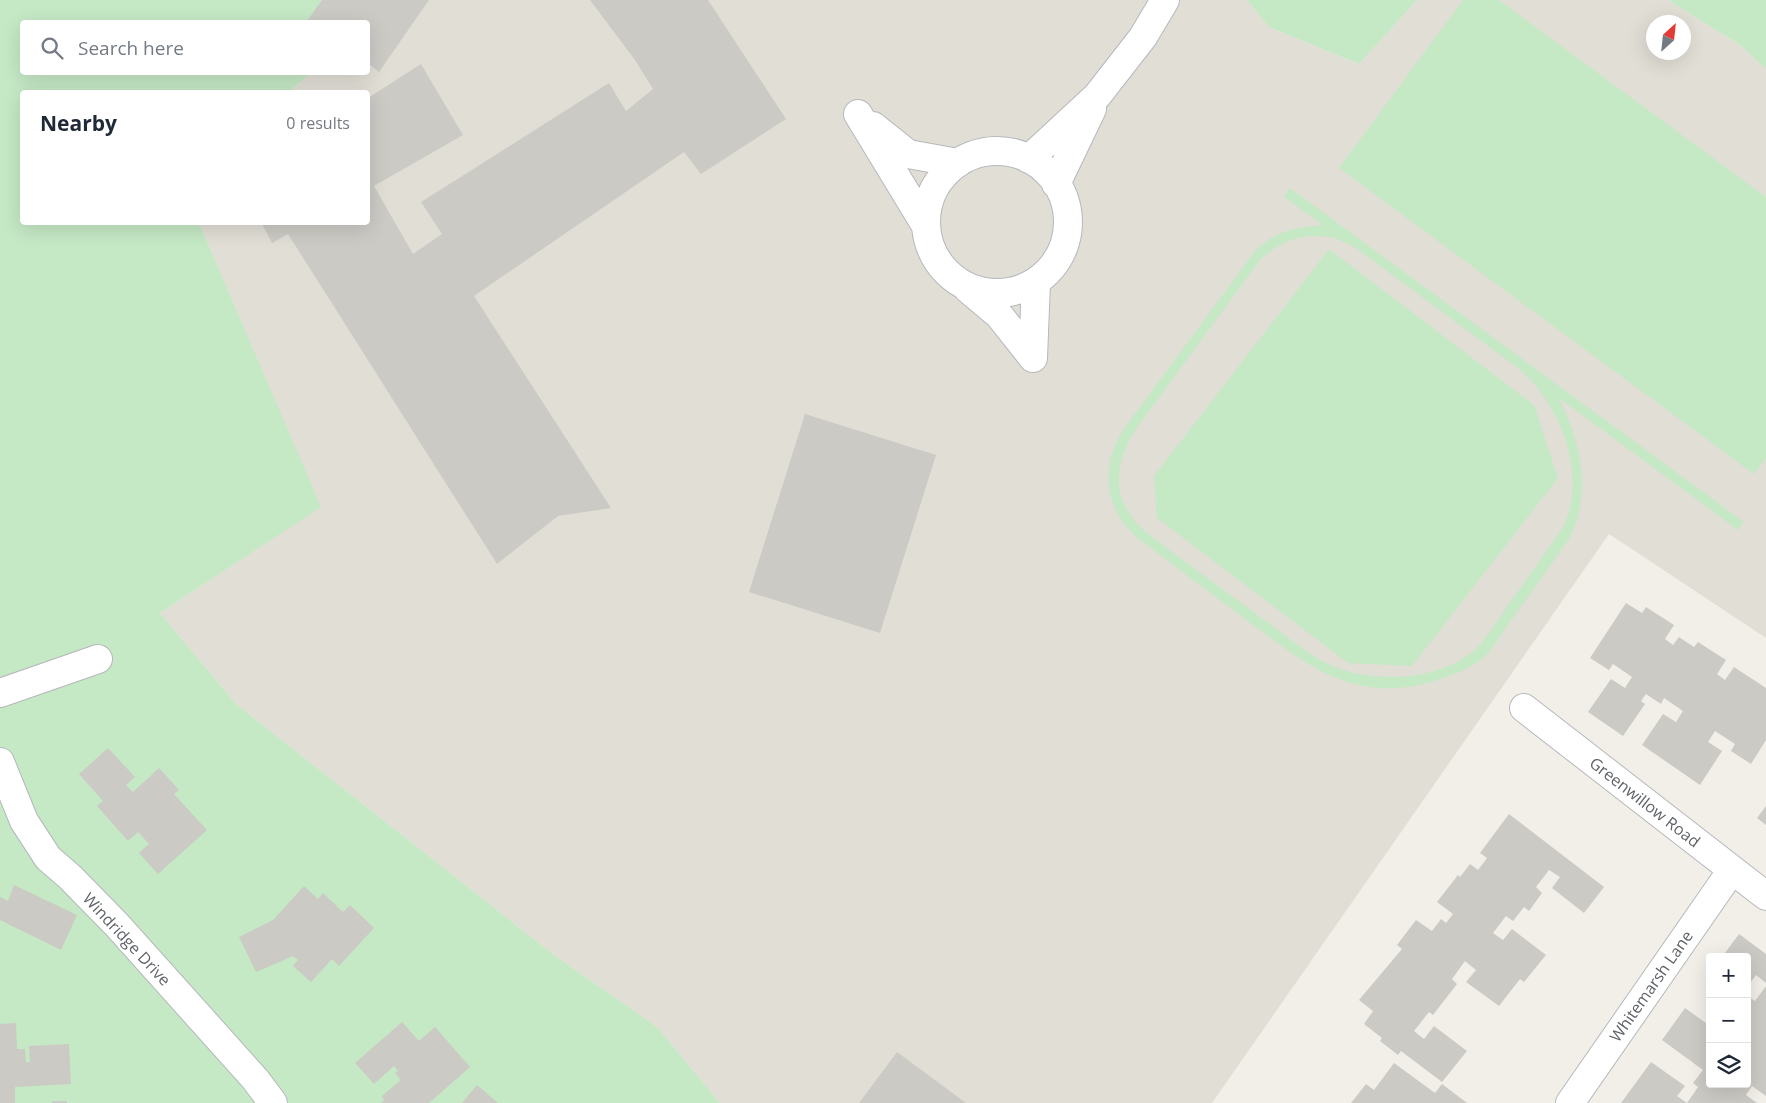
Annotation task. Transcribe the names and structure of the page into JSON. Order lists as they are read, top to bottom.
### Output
{
  "streets": {
    "street": ["Greenwillow Road", "Windridge Drive", "Whitemarsh Lane"]
  },
  "crossings": [
    ["Greenwillow Road", "Whitemarsh Lane"]
  ],
  "north": "top right",
  "page": {
    "search": "Search here",
    "heading": ["Nearby", "0 results"],
    "map_buttons": ["+", "−"]
  }
}
